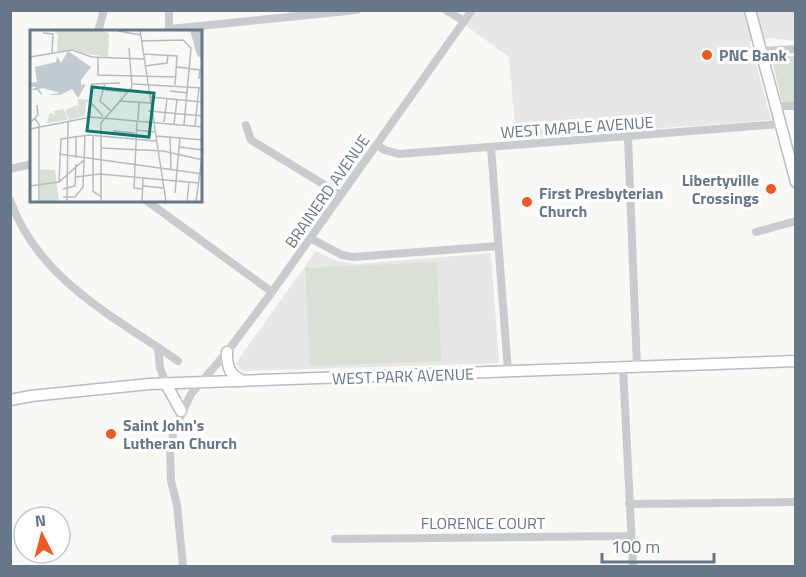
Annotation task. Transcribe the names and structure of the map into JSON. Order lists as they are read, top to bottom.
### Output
{
  "streets": {
    "main road": ["WEST PARK AVENUE"],
    "street": ["WEST MAPLE AVENUE", "BRAINERD AVENUE", "FLORENCE COURT"]
  },
  "crossings": [
    ["WEST MAPLE AVENUE", "BRAINERD AVENUE"],
    ["BRAINERD AVENUE", "WEST PARK AVENUE"]
  ],
  "places": [
    "PNC Bank",
    "Libertyville Crossings",
    "First Presbyterian Church",
    "Saint John's Lutheran Church"
  ],
  "scale_bar": "100 m",
  "north": "top"
}
